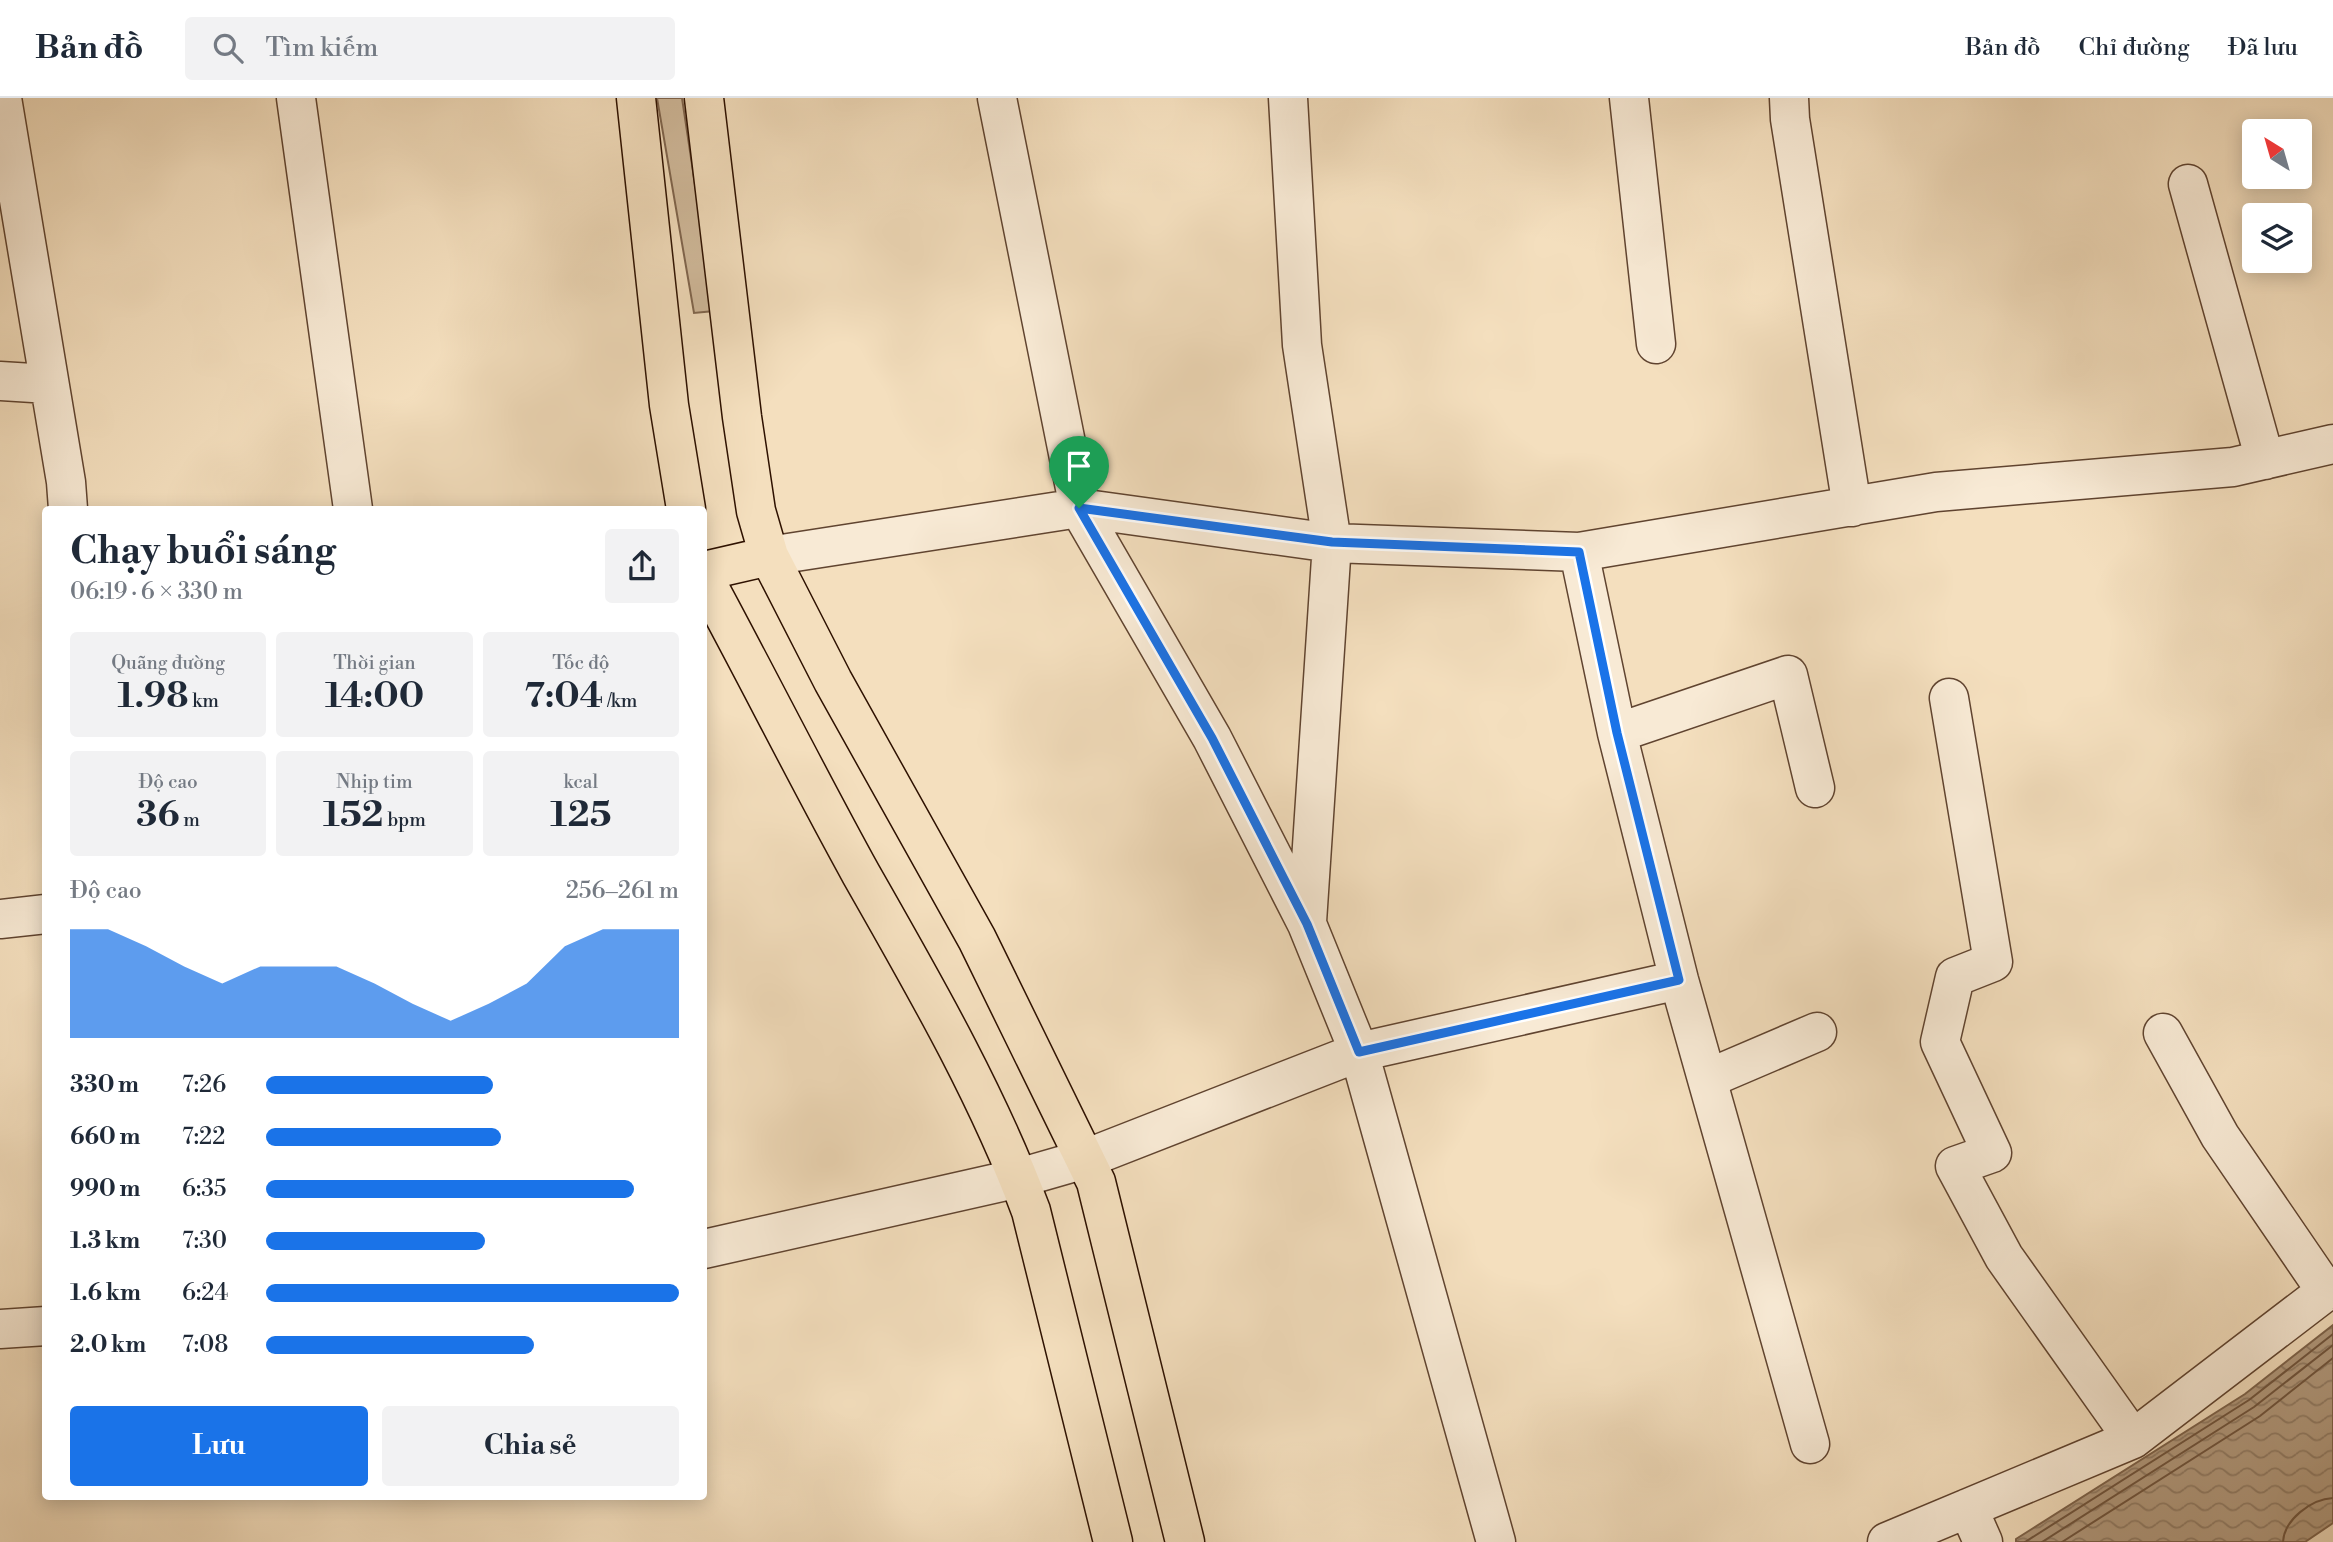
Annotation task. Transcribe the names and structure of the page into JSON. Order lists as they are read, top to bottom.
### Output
{
  "north": "top left",
  "page": {
    "header": "Bản đồ",
    "search": "Tìm kiếm",
    "nav": ["Bản đồ", "Chỉ đường", "Đã lưu"],
    "heading": ["Chạy buổi sáng", "06:19 · 6 × 330 m"],
    "stats": [
      ["Quãng đường", "1.98 km"],
      ["Thời gian", "14:00"],
      ["Tốc độ", "7:04 /km"],
      ["Độ cao", "36 m"],
      ["Nhịp tim", "152 bpm"],
      ["kcal", "125"]
    ],
    "chart": ["Độ cao", "256–261 m"],
    "list": [
      {
        "name": "330 m",
        "note": "7:26"
      },
      {
        "name": "660 m",
        "note": "7:22"
      },
      {
        "name": "990 m",
        "note": "6:35"
      },
      {
        "name": "1.3 km",
        "note": "7:30"
      },
      {
        "name": "1.6 km",
        "note": "6:24"
      },
      {
        "name": "2.0 km",
        "note": "7:08"
      }
    ],
    "buttons": ["Lưu", "Chia sẻ"]
  }
}
